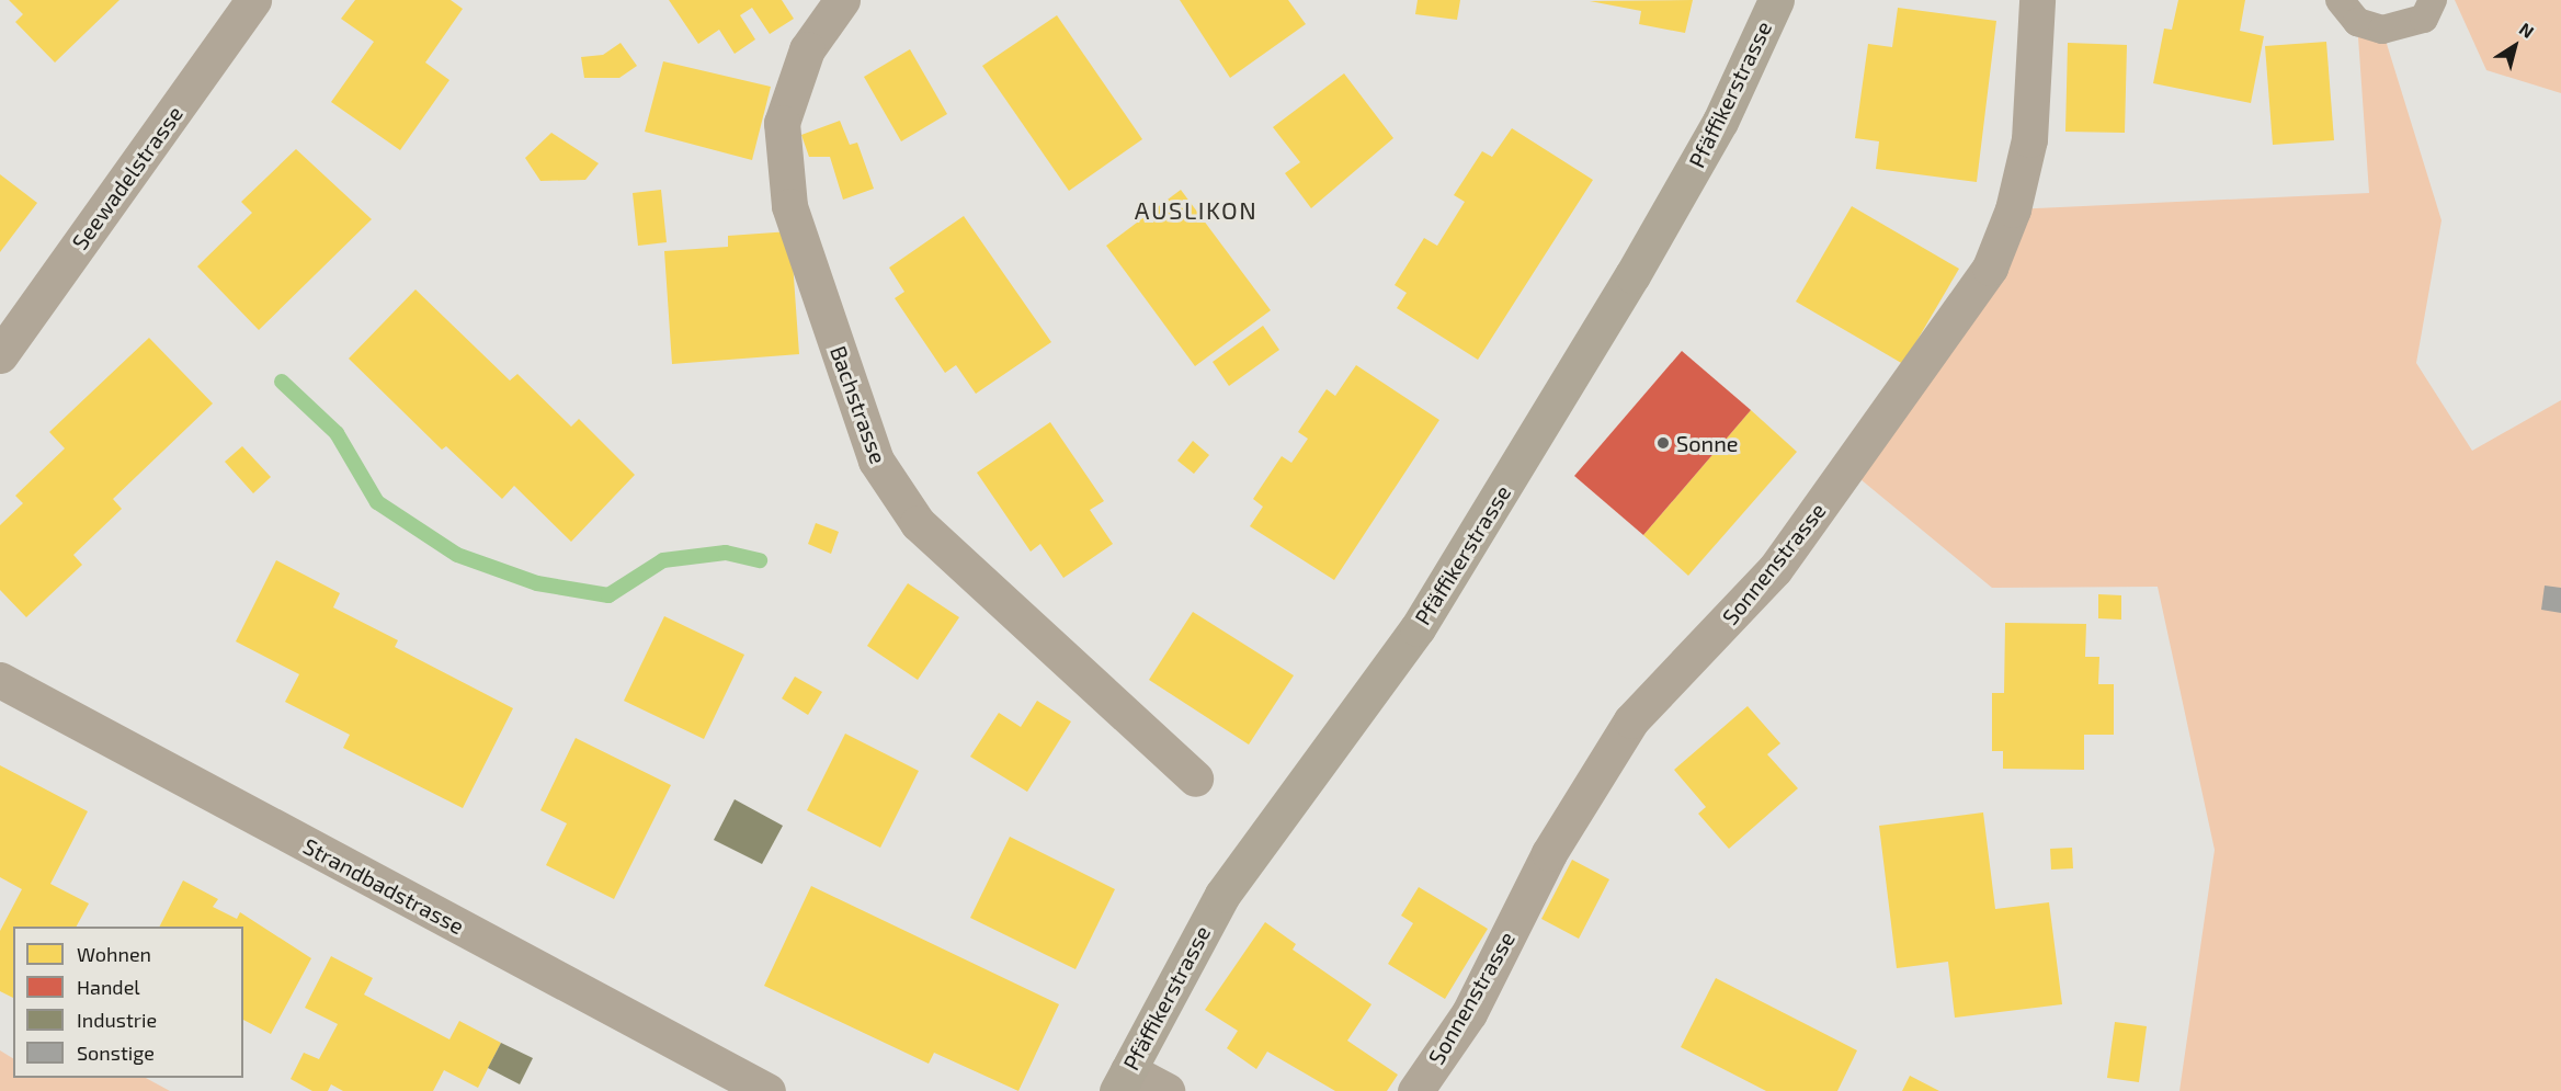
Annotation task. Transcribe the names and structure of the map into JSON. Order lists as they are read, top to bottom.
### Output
{
  "streets": {
    "main road": ["Pfäffikerstrasse"],
    "street": [
      "Seewadelstrasse",
      "Bachstrasse",
      "Sonnenstrasse",
      "Strandbadstrasse"
    ]
  },
  "districts": ["AUSLIKON"],
  "places": ["Sonne"],
  "legend": [
    "Wohnen",
    "Handel",
    "Industrie",
    "Sonstige"
  ],
  "north": "top right"
}
